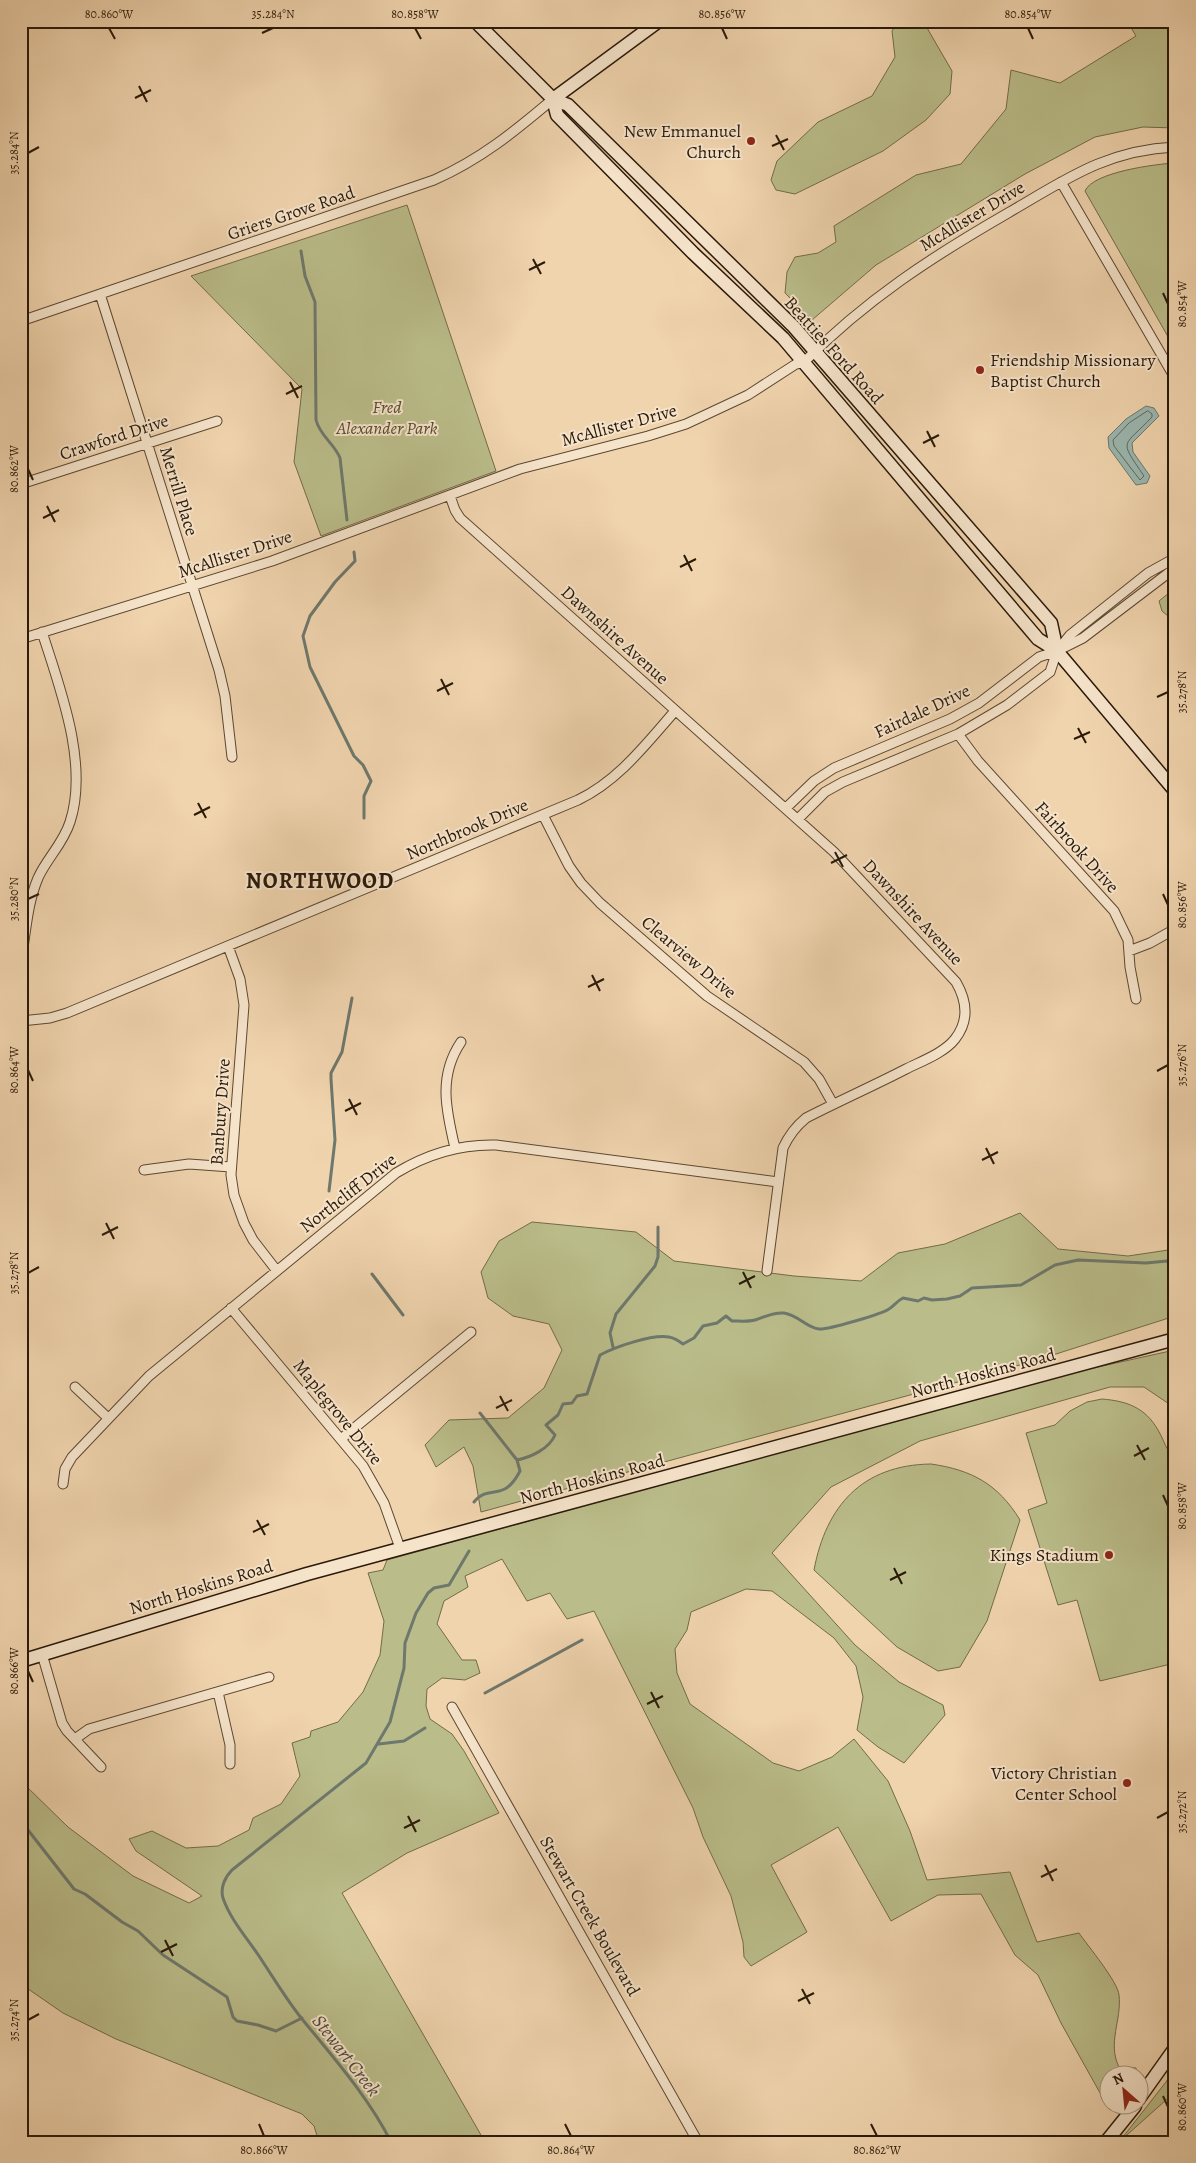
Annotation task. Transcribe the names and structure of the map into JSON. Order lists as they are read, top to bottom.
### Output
{
  "streets": {
    "main road": ["Beatties Ford Road", "North Hoskins Road"],
    "street": [
      "Griers Grove Road",
      "McAllister Drive",
      "Crawford Drive",
      "Merrill Place",
      "Dawnshire Avenue",
      "Fairdale Drive",
      "Northbrook Drive",
      "Fairbrook Drive",
      "Clearview Drive",
      "Banbury Drive",
      "Northcliff Drive",
      "Maplegrove Drive",
      "Stewart Creek Boulevard"
    ]
  },
  "crossings": [
    ["Griers Grove Road", "Beatties Ford Road"],
    ["Griers Grove Road", "Merrill Place"],
    ["McAllister Drive", "Beatties Ford Road"],
    ["McAllister Drive", "Merrill Place"],
    ["McAllister Drive", "Dawnshire Avenue"],
    ["Beatties Ford Road", "Fairdale Drive"],
    ["Crawford Drive", "Merrill Place"],
    ["Dawnshire Avenue", "Fairdale Drive"],
    ["Dawnshire Avenue", "Northbrook Drive"],
    ["Dawnshire Avenue", "Clearview Drive"],
    ["Dawnshire Avenue", "Northcliff Drive"],
    ["Fairdale Drive", "Fairbrook Drive"],
    ["Northbrook Drive", "Clearview Drive"],
    ["Northbrook Drive", "Banbury Drive"],
    ["Banbury Drive", "Northcliff Drive"],
    ["Northcliff Drive", "Maplegrove Drive"],
    ["North Hoskins Road", "Maplegrove Drive"]
  ],
  "districts": ["NORTHWOOD"],
  "water": ["Stewart Creek"],
  "parks": ["Fred Alexander Park"],
  "places": [
    "New Emmanuel Church",
    "Friendship Missionary Baptist Church",
    "Kings Stadium",
    "Victory Christian Center School"
  ],
  "north": "top left",
  "coordinates": [
    "80.860°W",
    "35.284°N",
    "80.858°W",
    "80.856°W",
    "80.854°W",
    "80.862°W",
    "35.278°N",
    "35.280°N",
    "35.276°N",
    "80.864°W",
    "80.866°W",
    "35.272°N",
    "35.274°N"
  ]
}
